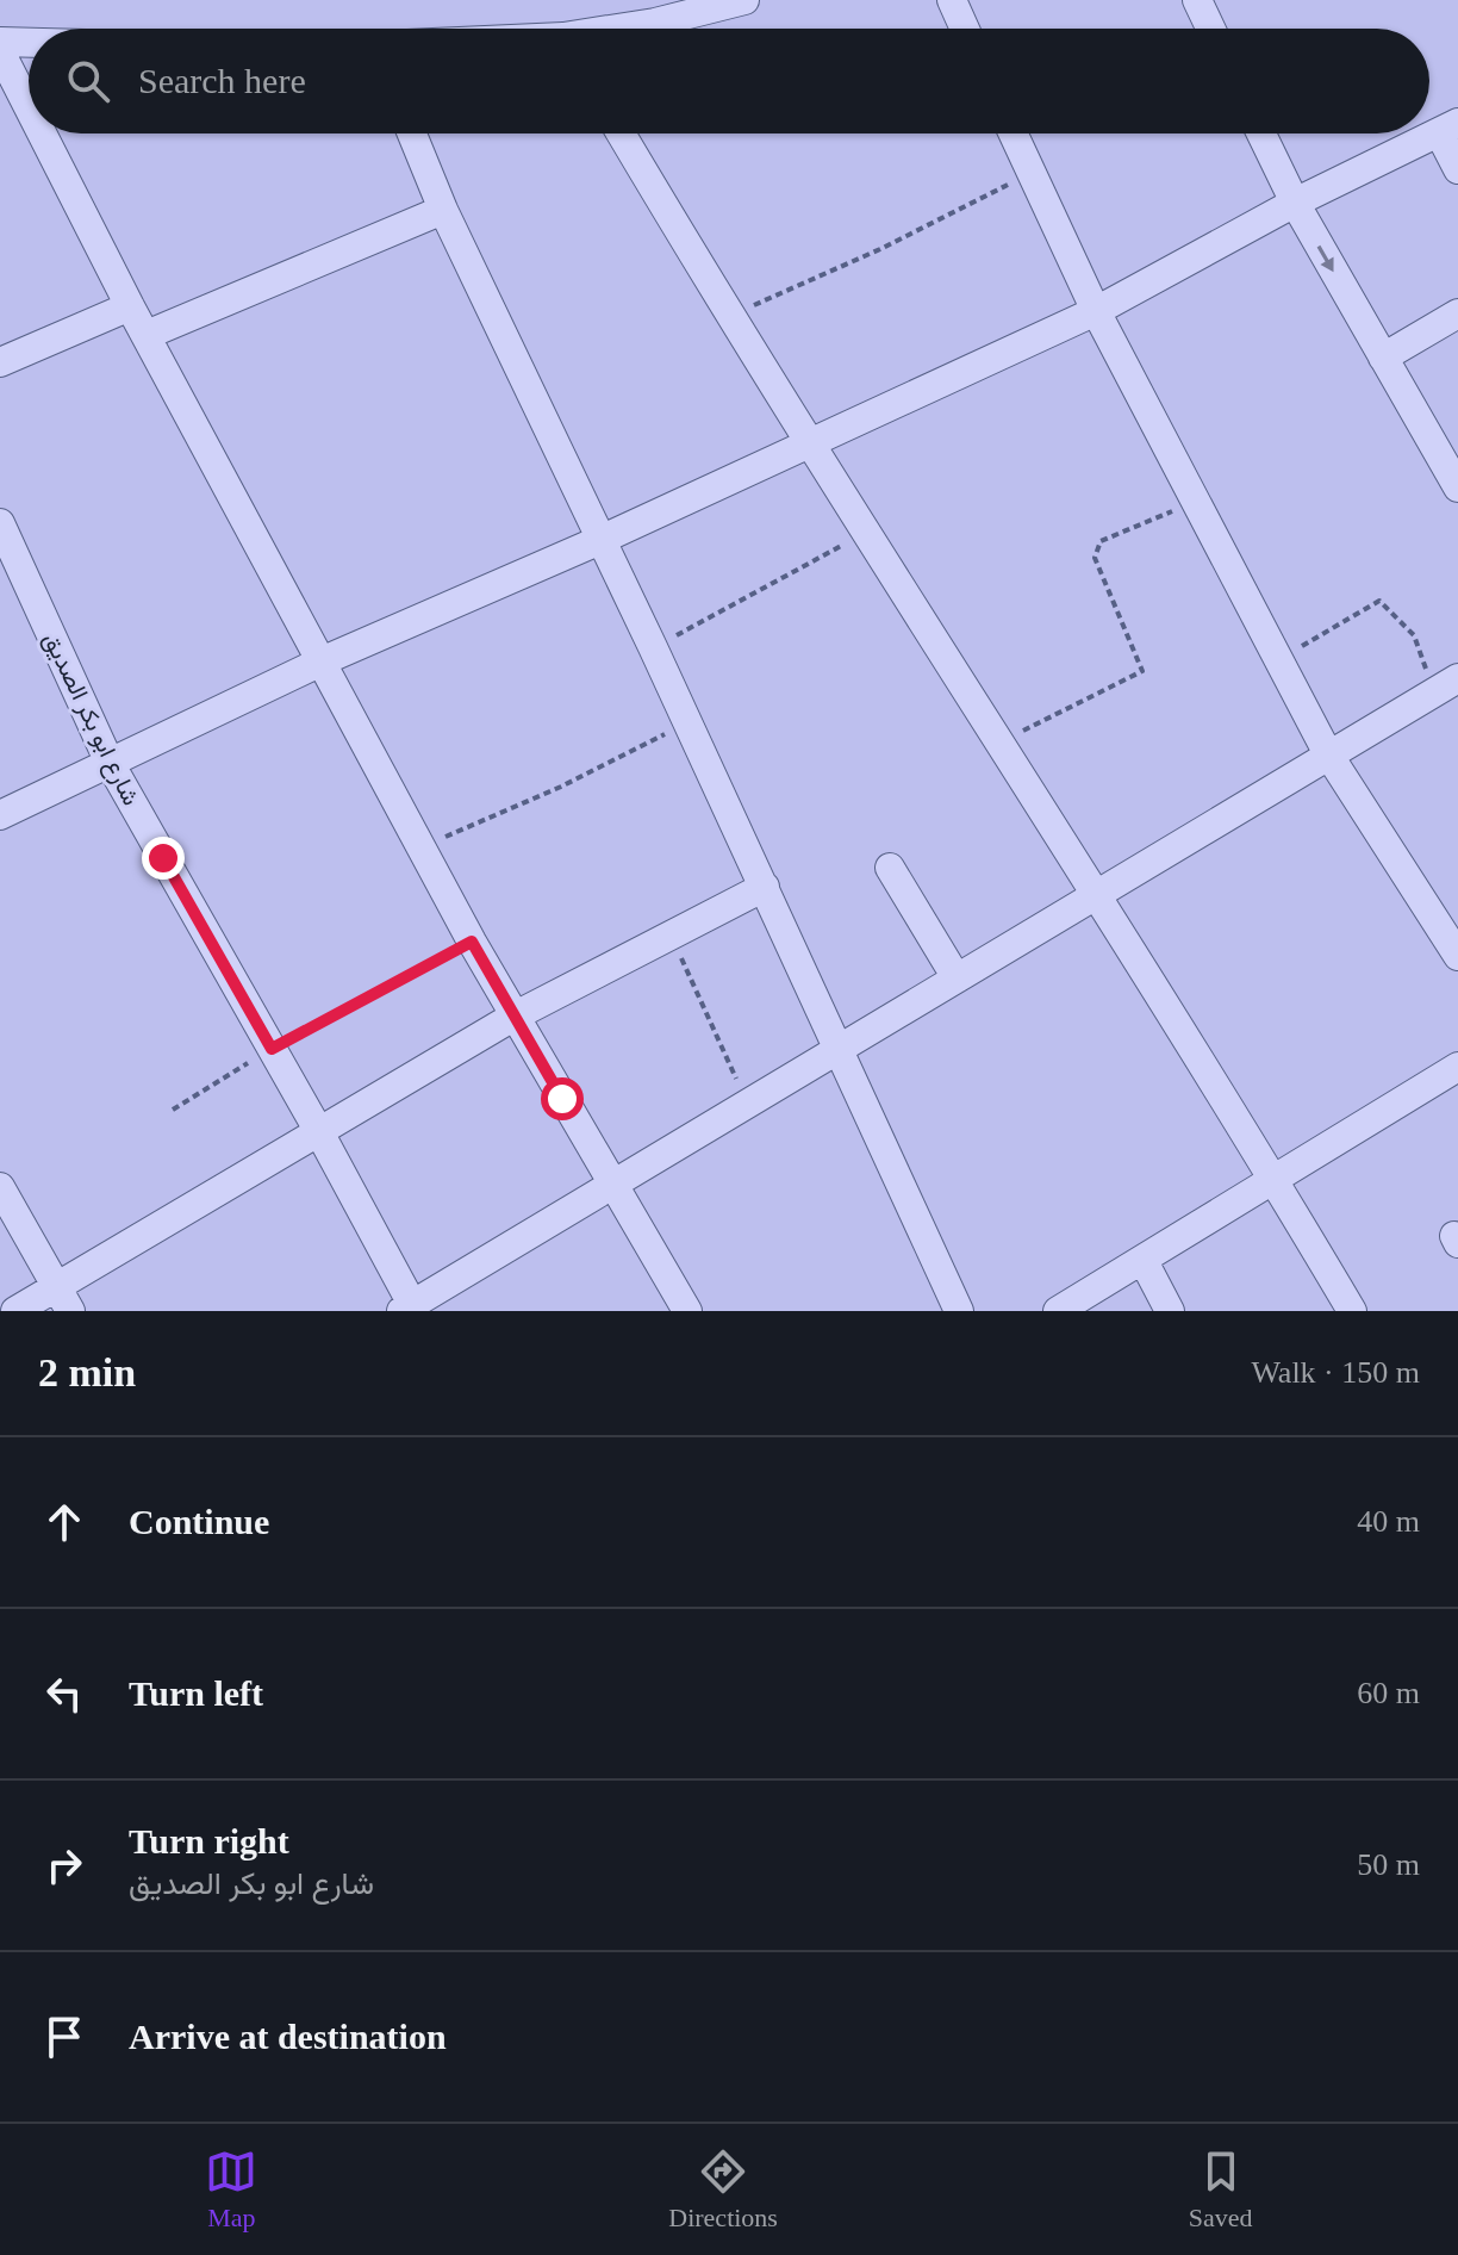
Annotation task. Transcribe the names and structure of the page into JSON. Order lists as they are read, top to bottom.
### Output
{
  "streets": {
    "street": ["شارع ابو بكر الصديق"]
  },
  "page": {
    "search": "Search here",
    "heading": ["2 min", "Walk · 150 m"],
    "list": [
      ["Continue", "40 m"],
      ["Turn left", "60 m"],
      ["Turn right", "شارع ابو بكر الصديق", "50 m"],
      "Arrive at destination"
    ],
    "nav": ["Map", "Directions", "Saved"]
  }
}
